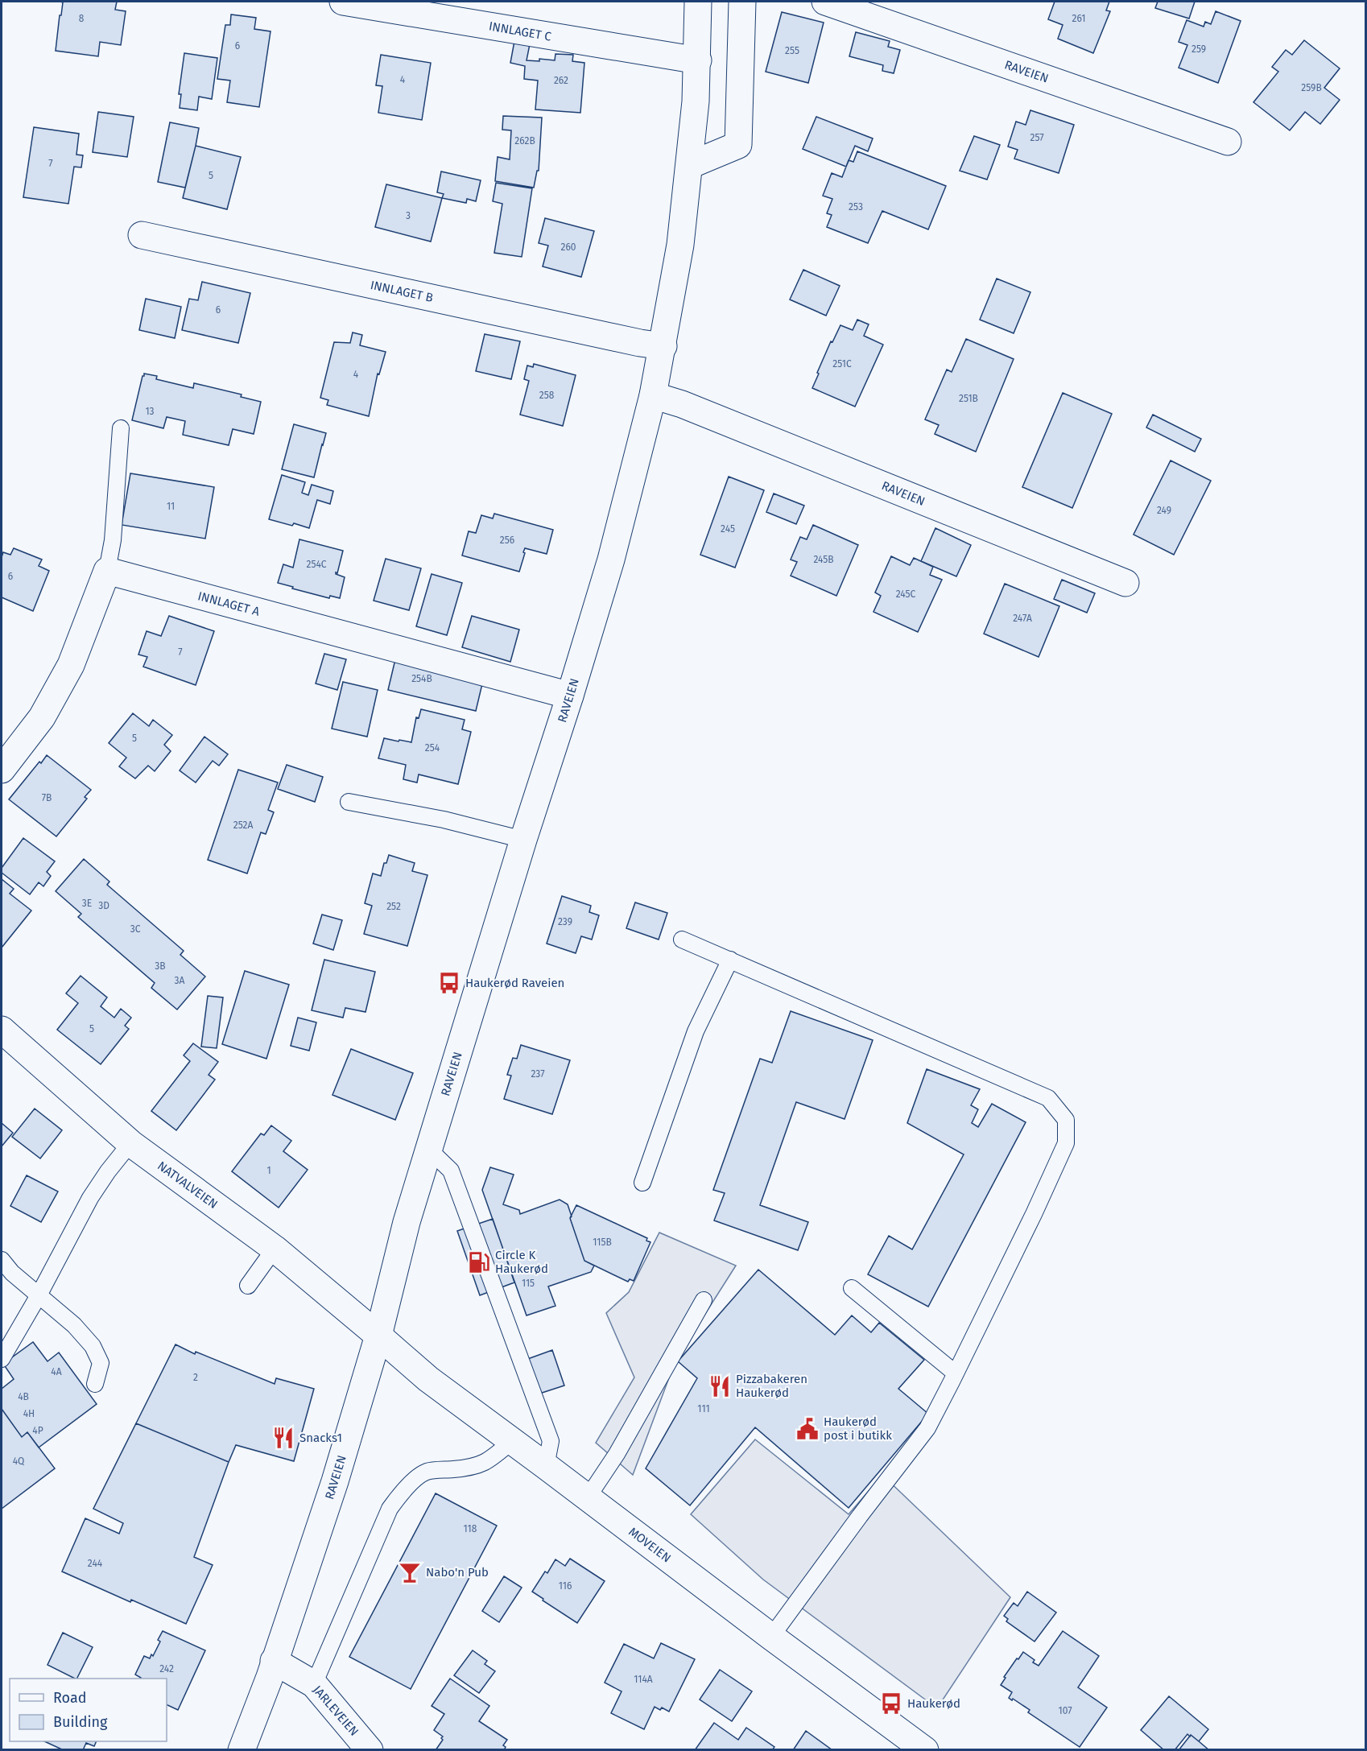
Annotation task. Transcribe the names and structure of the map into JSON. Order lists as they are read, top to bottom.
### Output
{
  "streets": {
    "street": [
      "INNLAGET C",
      "RAVEIEN",
      "INNLAGET B",
      "INNLAGET A",
      "NATVALVEIEN",
      "MOVEIEN",
      "JARLEVEIEN"
    ]
  },
  "crossings": [
    ["INNLAGET C", "RAVEIEN"],
    ["RAVEIEN", "INNLAGET B"],
    ["RAVEIEN", "INNLAGET A"],
    ["RAVEIEN", "NATVALVEIEN"],
    ["RAVEIEN", "MOVEIEN"],
    ["RAVEIEN", "JARLEVEIEN"],
    ["NATVALVEIEN", "MOVEIEN"]
  ],
  "places": {
    "bus stop": ["Haukerød Raveien", "Haukerød"],
    "fuel station": ["Circle K Haukerød"],
    "restaurant": ["Pizzabakeren Haukerød", "Snacks1"],
    "public building": ["Haukerød post i butikk"],
    "bar": ["Nabo'n Pub"]
  },
  "house_numbers": [
    "8",
    "261",
    "6",
    "259",
    "255",
    "4",
    "262",
    "259B",
    "257",
    "262B",
    "7",
    "5",
    "253",
    "3",
    "260",
    "6",
    "251C",
    "4",
    "258",
    "251B",
    "13",
    "11",
    "249",
    "245",
    "256",
    "245B",
    "254C",
    "6",
    "245C",
    "247A",
    "7",
    "254B",
    "5",
    "254",
    "7B",
    "252A",
    "3E",
    "3D",
    "252",
    "239",
    "3C",
    "3B",
    "3A",
    "5",
    "237",
    "1",
    "115B",
    "115",
    "4A",
    "2",
    "4B",
    "111",
    "4H",
    "4P",
    "4Q",
    "118",
    "244",
    "116",
    "242",
    "114A",
    "107"
  ],
  "legend": ["Road", "Building"]
}
